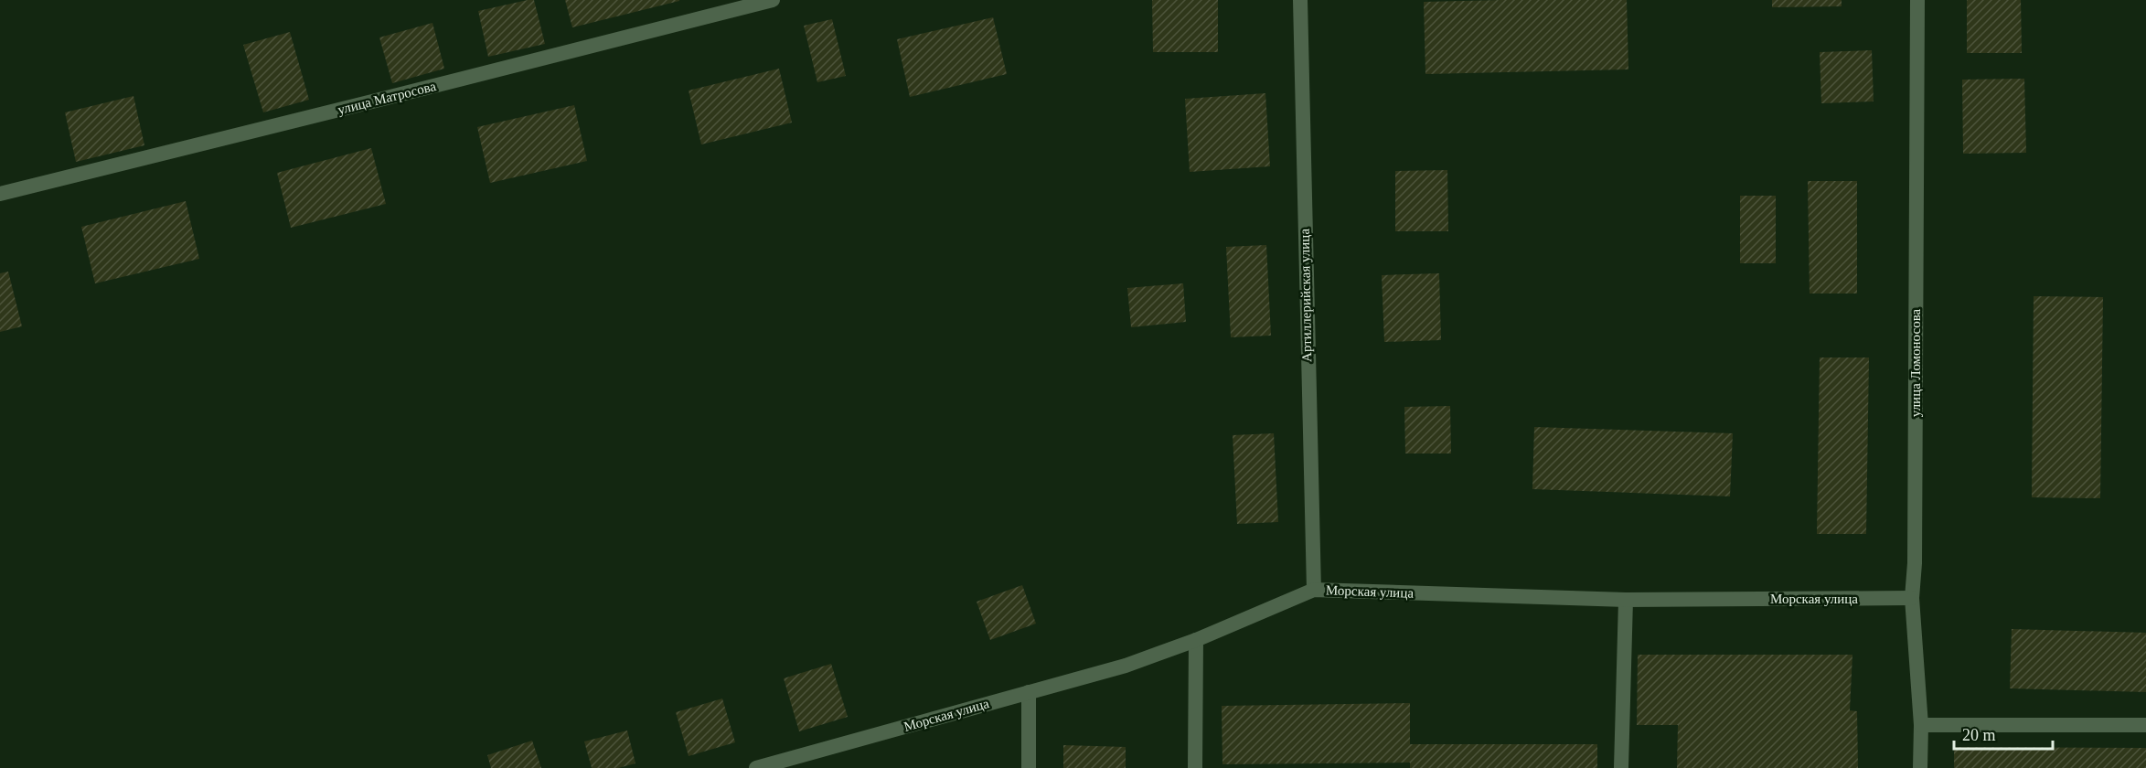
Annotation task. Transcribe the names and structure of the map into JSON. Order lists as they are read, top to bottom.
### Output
{
  "streets": {
    "street": [
      "улица Матросова",
      "Артиллерийская улица",
      "улица Ломоносова",
      "Морская улица"
    ]
  },
  "crossings": [
    ["Артиллерийская улица", "Морская улица"],
    ["улица Ломоносова", "Морская улица"]
  ],
  "scale_bar": "20 m"
}
